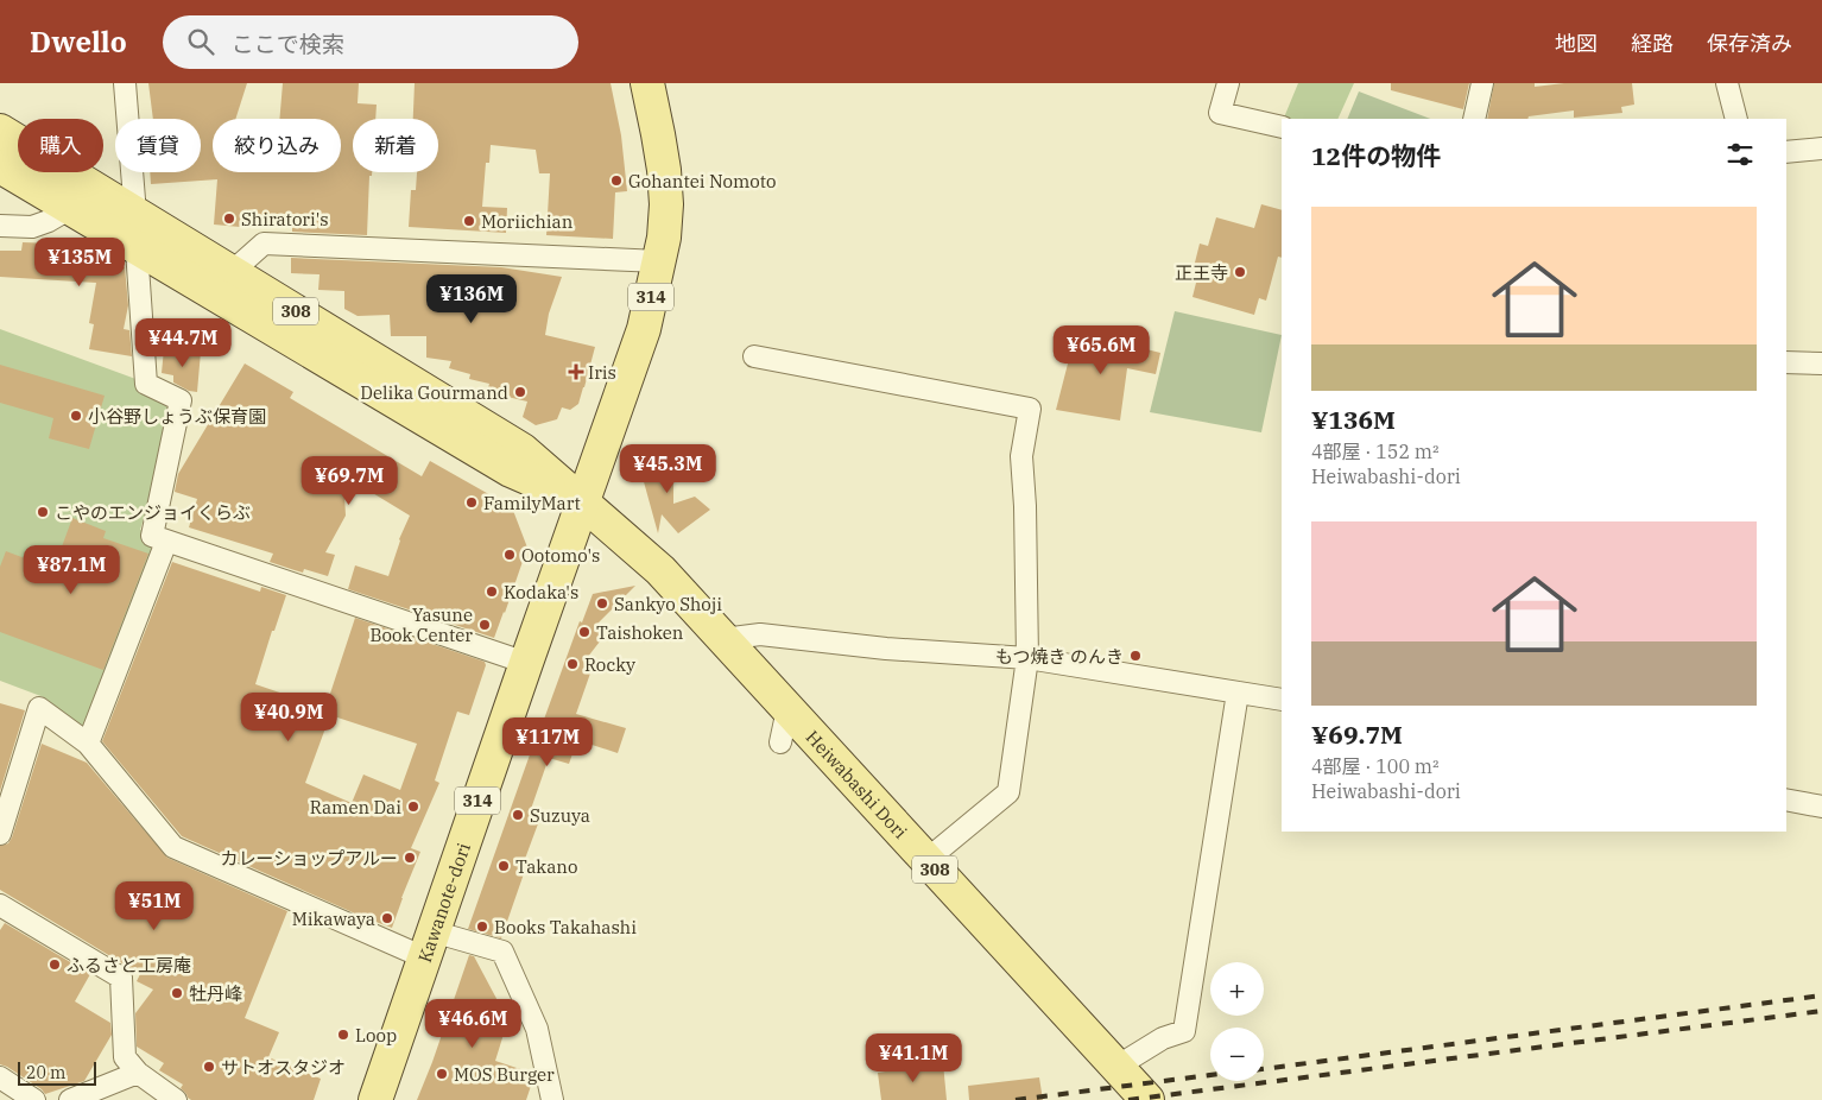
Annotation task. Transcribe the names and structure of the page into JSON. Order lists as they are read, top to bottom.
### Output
{
  "streets": {
    "main road": [
      "314",
      "308",
      "Heiwabashi Dori",
      "Kawanote-dori"
    ]
  },
  "crossings": [
    ["314", "308"],
    ["314", "Heiwabashi Dori"],
    ["314", "Kawanote-dori"],
    ["308", "Heiwabashi Dori"],
    ["308", "Kawanote-dori"],
    ["Heiwabashi Dori", "Kawanote-dori"]
  ],
  "places": {
    "other": [
      "Gohantei Nomoto",
      "Shiratori's",
      "Moriichian",
      "正王寺",
      "Delika Gourmand",
      "小谷野しょうぶ保育園",
      "FamilyMart",
      "こやのエンジョイくらぶ",
      "Ootomo's",
      "Kodaka's",
      "Sankyo Shoji",
      "Yasune Book Center",
      "Taishoken",
      "もつ焼き のんき",
      "Rocky",
      "Ramen Dai",
      "Suzuya",
      "カレーショップアルー",
      "Takano",
      "Mikawaya",
      "Books Takahashi",
      "ふるさと工房庵",
      "牡丹峰",
      "Loop",
      "サトオスタジオ",
      "MOS Burger"
    ],
    "health": ["Iris"]
  },
  "scale_bar": "20 m",
  "page": {
    "header": "Dwello",
    "search": "ここで検索",
    "nav": ["地図", "経路", "保存済み"],
    "chip": [
      "購入",
      "賃貸",
      "絞り込み",
      "新着"
    ],
    "heading": "12件の物件",
    "list": [
      {
        "name": "¥136M",
        "note": "4部屋 · 152 m² · Heiwabashi-dori"
      },
      {
        "name": "¥69.7M",
        "note": "4部屋 · 100 m² · Heiwabashi-dori"
      }
    ],
    "price": [
      "¥135M",
      "¥136M",
      "¥44.7M",
      "¥65.6M",
      "¥45.3M",
      "¥69.7M",
      "¥87.1M",
      "¥40.9M",
      "¥117M",
      "¥51M",
      "¥46.6M",
      "¥41.1M"
    ],
    "map_buttons": ["+", "−"],
    "scale": "20 m"
  }
}
